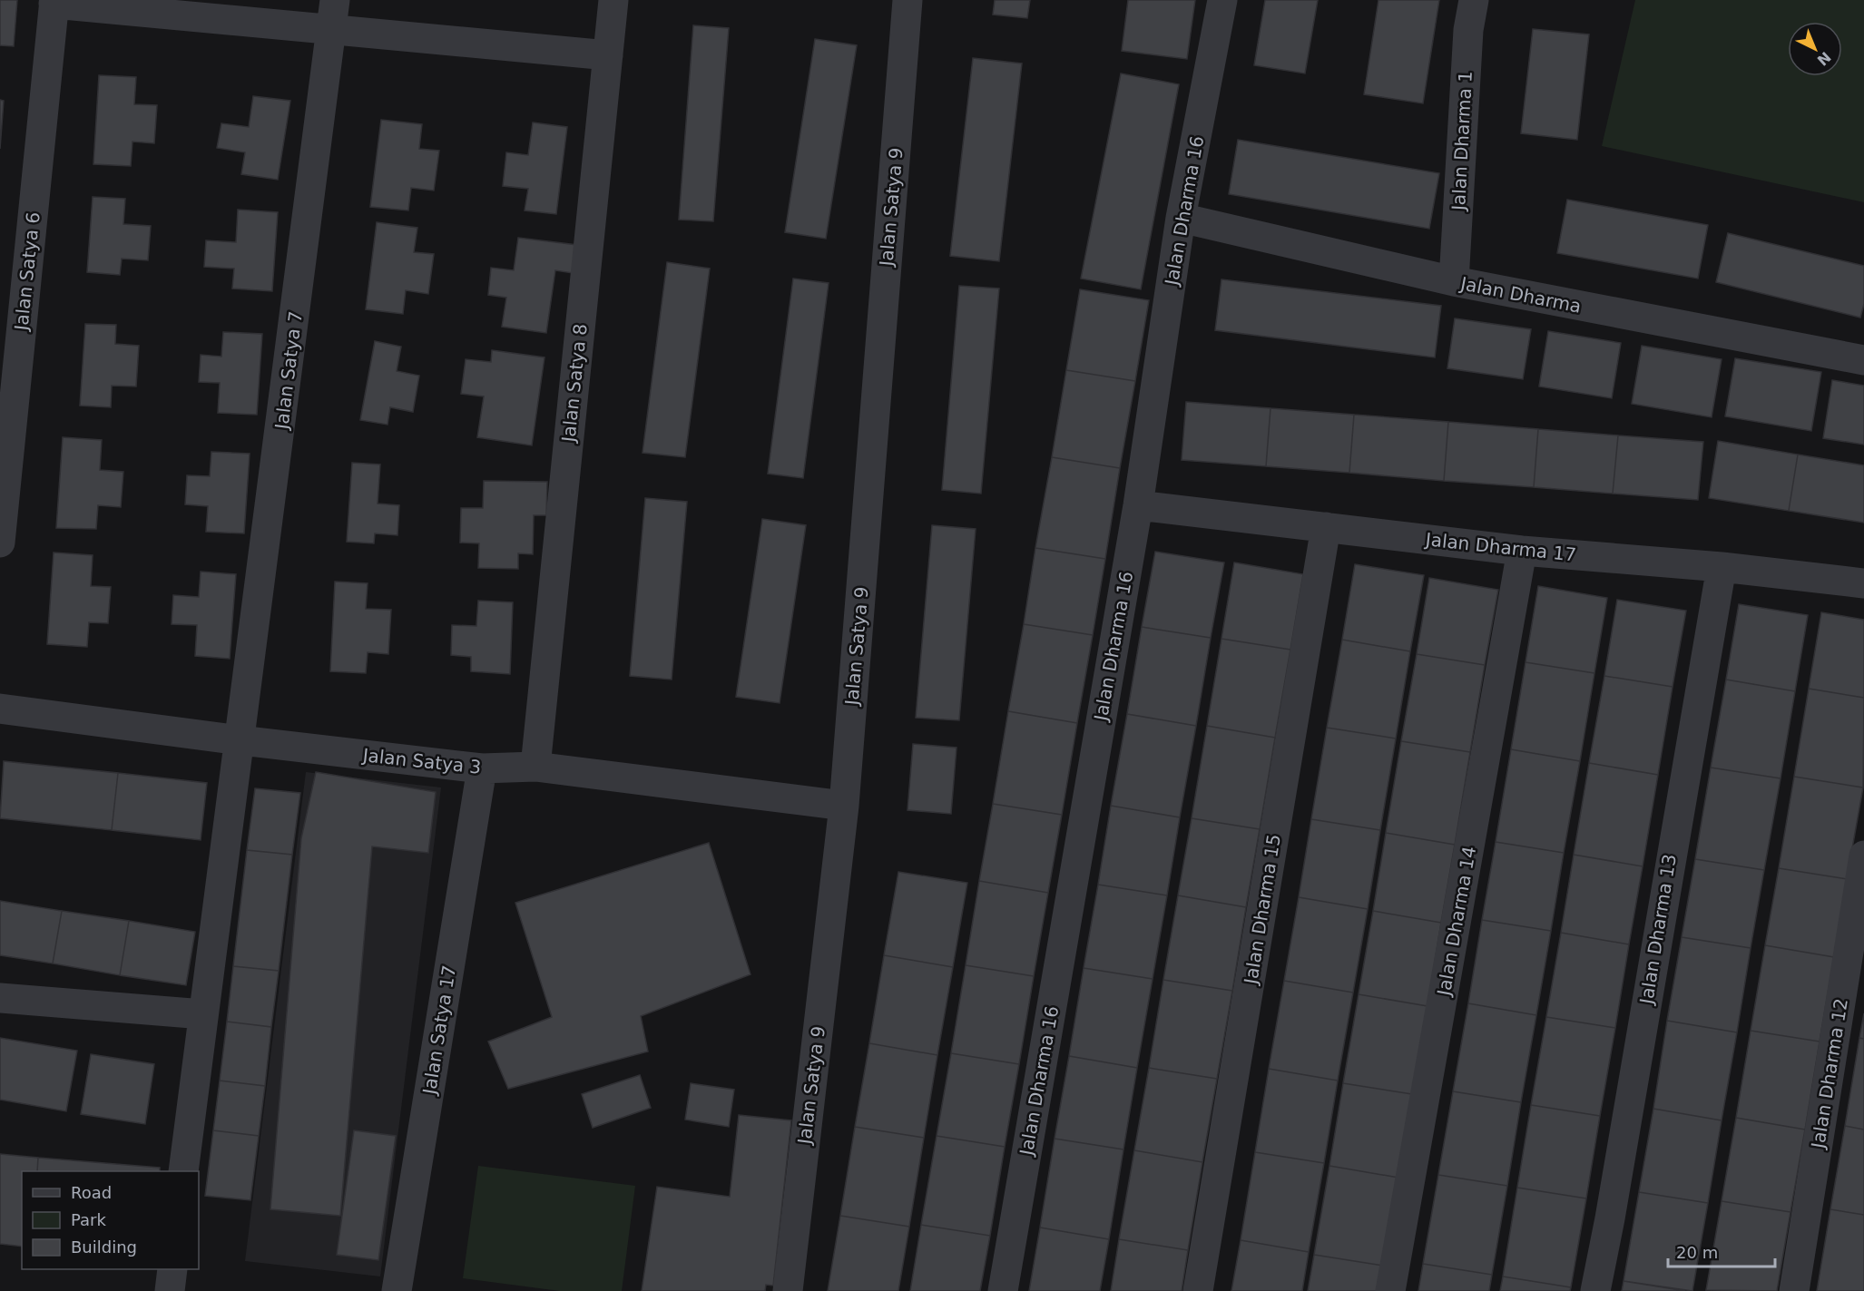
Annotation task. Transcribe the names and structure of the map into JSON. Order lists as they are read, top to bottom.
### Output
{
  "streets": {
    "street": [
      "Jalan Dharma 1",
      "Jalan Satya 9",
      "Jalan Dharma 16",
      "Jalan Satya 6",
      "Jalan Dharma",
      "Jalan Satya 7",
      "Jalan Satya 8",
      "Jalan Dharma 17",
      "Jalan Satya 3",
      "Jalan Dharma 15",
      "Jalan Dharma 14",
      "Jalan Dharma 13",
      "Jalan Satya 17",
      "Jalan Dharma 12"
    ]
  },
  "crossings": [
    ["Jalan Dharma 1", "Jalan Dharma"],
    ["Jalan Satya 9", "Jalan Satya 3"],
    ["Jalan Dharma 16", "Jalan Dharma"],
    ["Jalan Dharma 16", "Jalan Dharma 17"],
    ["Jalan Satya 7", "Jalan Satya 3"],
    ["Jalan Satya 8", "Jalan Satya 3"],
    ["Jalan Dharma 17", "Jalan Dharma 15"],
    ["Jalan Dharma 17", "Jalan Dharma 14"],
    ["Jalan Dharma 17", "Jalan Dharma 13"],
    ["Jalan Satya 3", "Jalan Satya 17"]
  ],
  "legend": ["Road", "Park", "Building"],
  "scale_bar": "20 m",
  "north": "bottom right"
}
